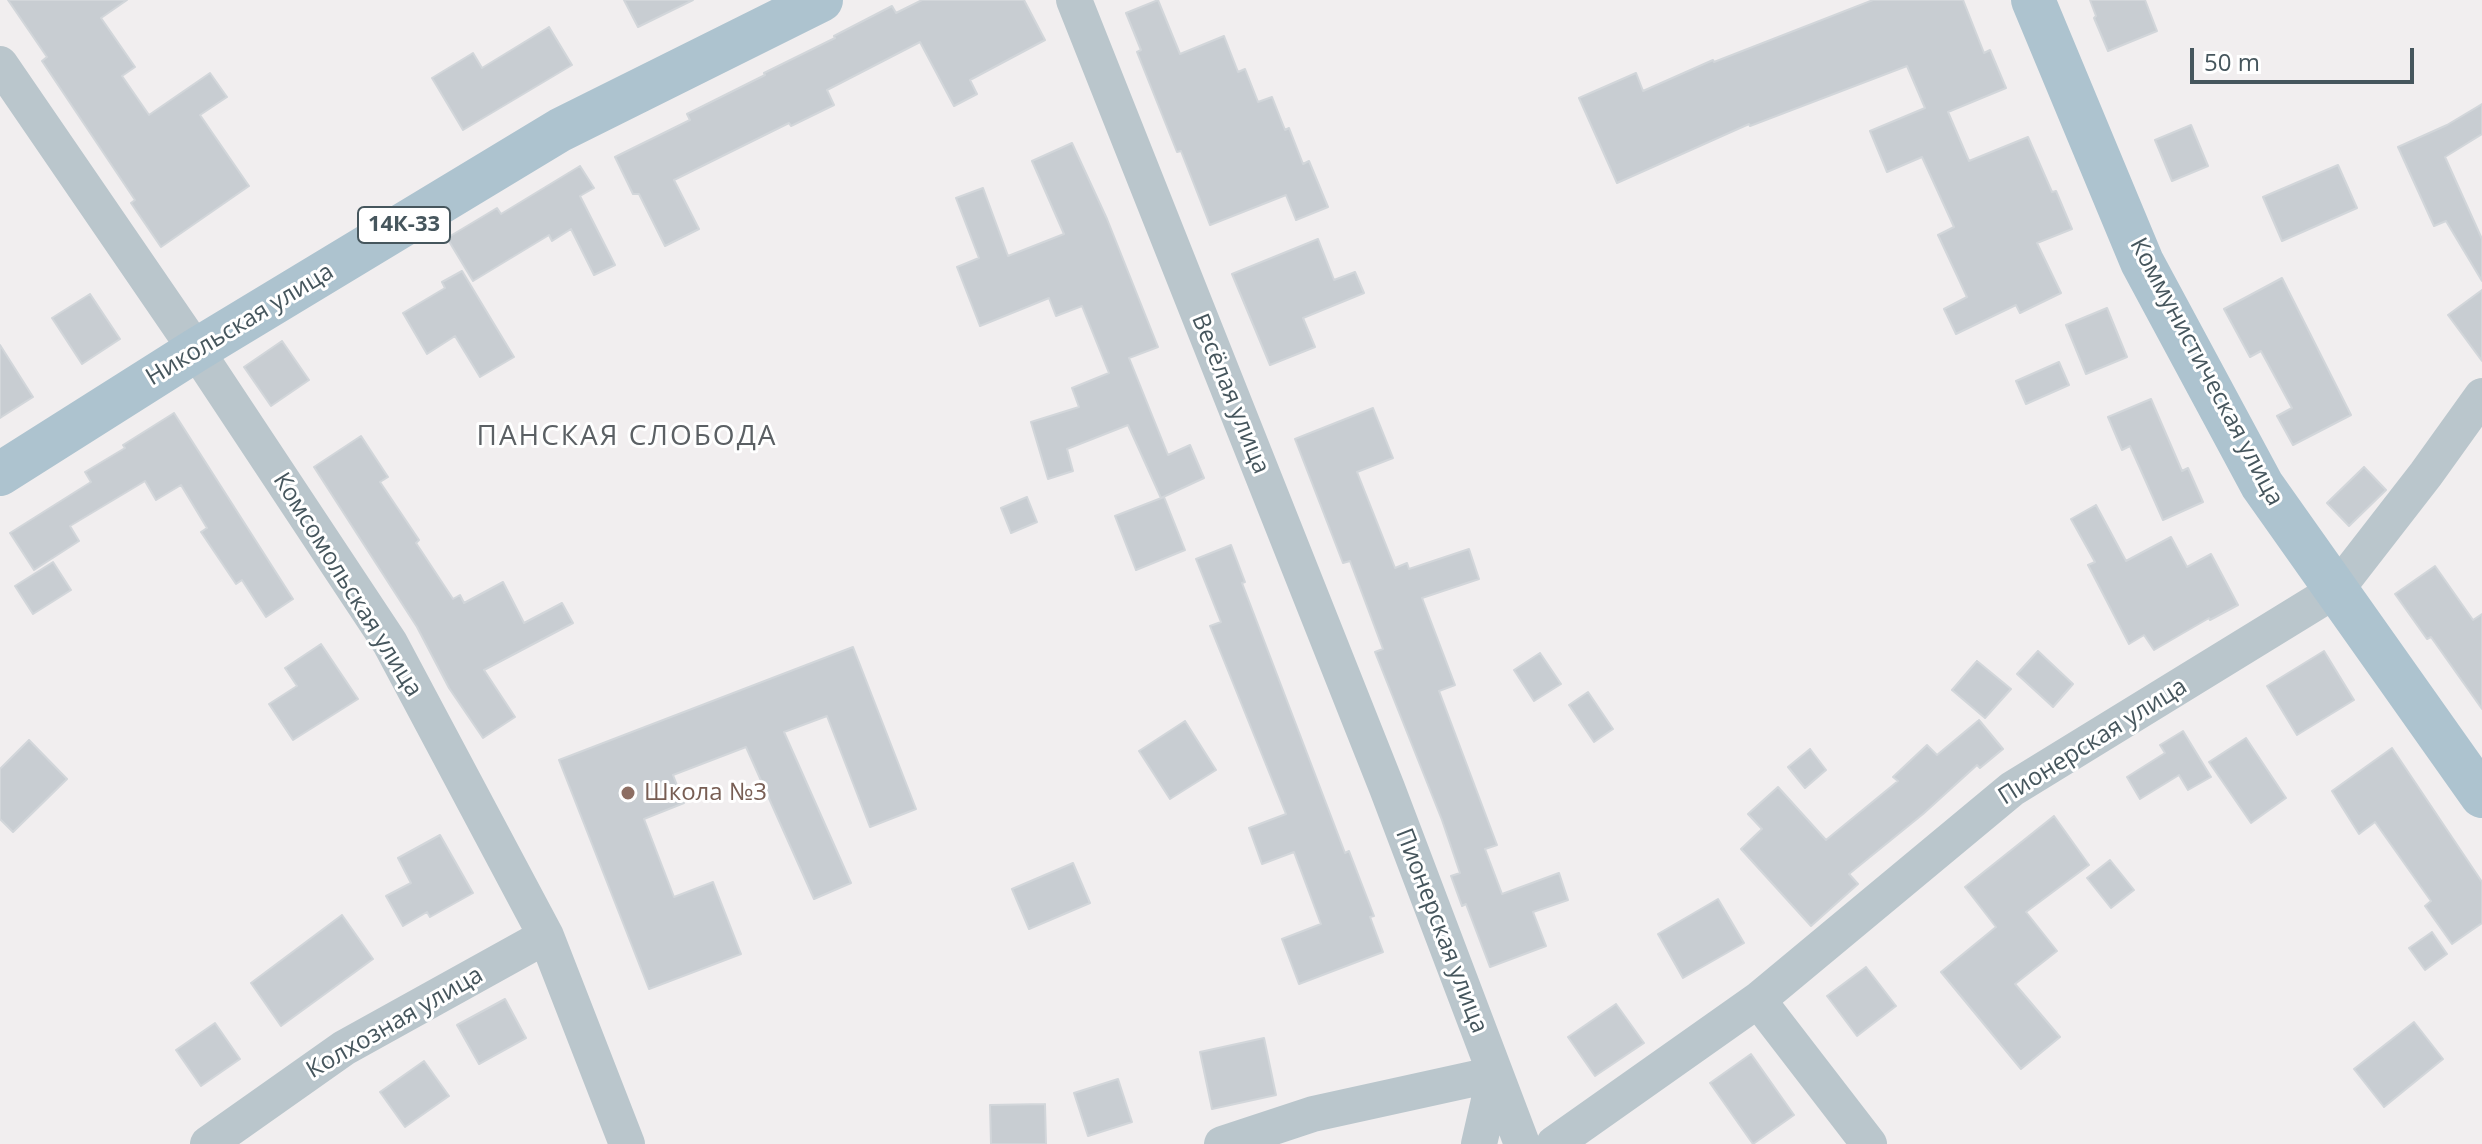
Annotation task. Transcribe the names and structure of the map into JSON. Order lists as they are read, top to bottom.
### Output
{
  "streets": {
    "main road": ["14К-33", "Никольская улица", "Коммунистическая улица"],
    "street": [
      "Весёлая улица",
      "Комсомольская улица",
      "Пионерская улица",
      "Колхозная улица"
    ]
  },
  "crossings": [
    ["Никольская улица", "Комсомольская улица"],
    ["Коммунистическая улица", "Пионерская улица"],
    ["Весёлая улица", "Пионерская улица"],
    ["Комсомольская улица", "Колхозная улица"]
  ],
  "districts": ["ПАНСКАЯ СЛОБОДА"],
  "places": ["Школа №3"],
  "scale_bar": "50 m"
}
